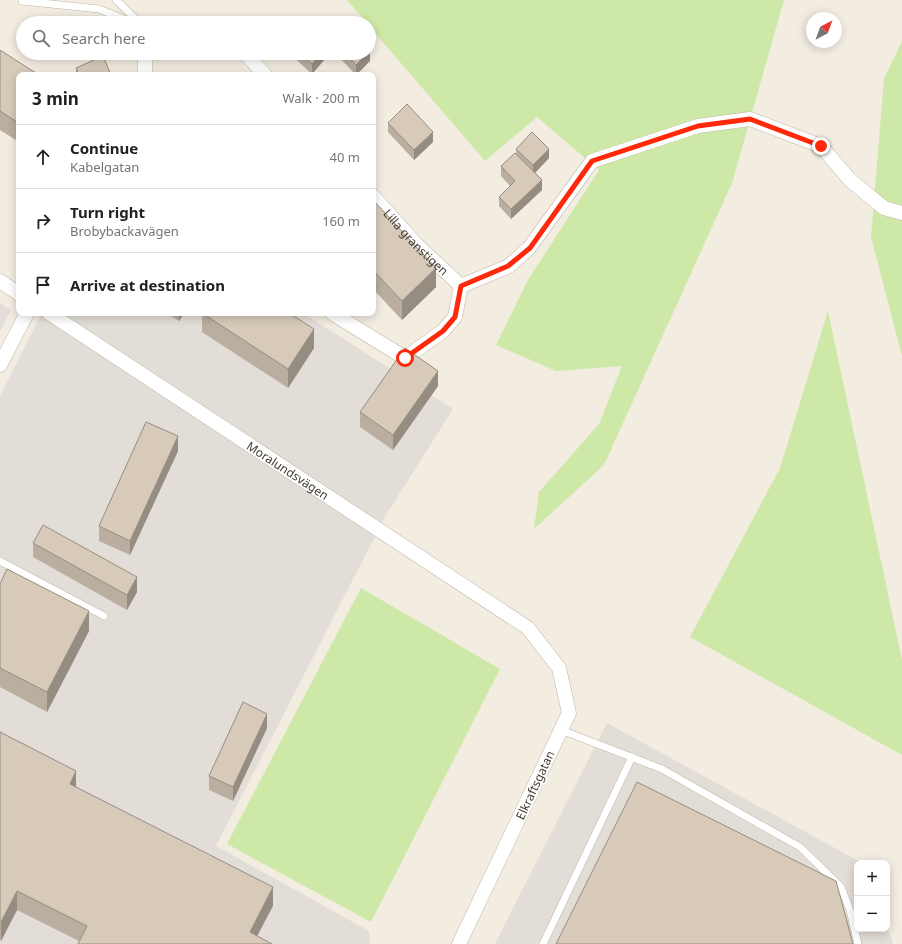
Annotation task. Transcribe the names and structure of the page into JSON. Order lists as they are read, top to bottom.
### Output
{
  "streets": {
    "street": ["Lilla granstigen", "Moralundsvägen", "Elkraftsgatan"]
  },
  "crossings": [
    ["Moralundsvägen", "Elkraftsgatan"]
  ],
  "north": "top right",
  "page": {
    "search": "Search here",
    "heading": ["3 min", "Walk · 200 m"],
    "list": [
      ["Continue", "Kabelgatan", "40 m"],
      ["Turn right", "Brobybackavägen", "160 m"],
      "Arrive at destination"
    ],
    "map_buttons": ["+", "−"]
  }
}
